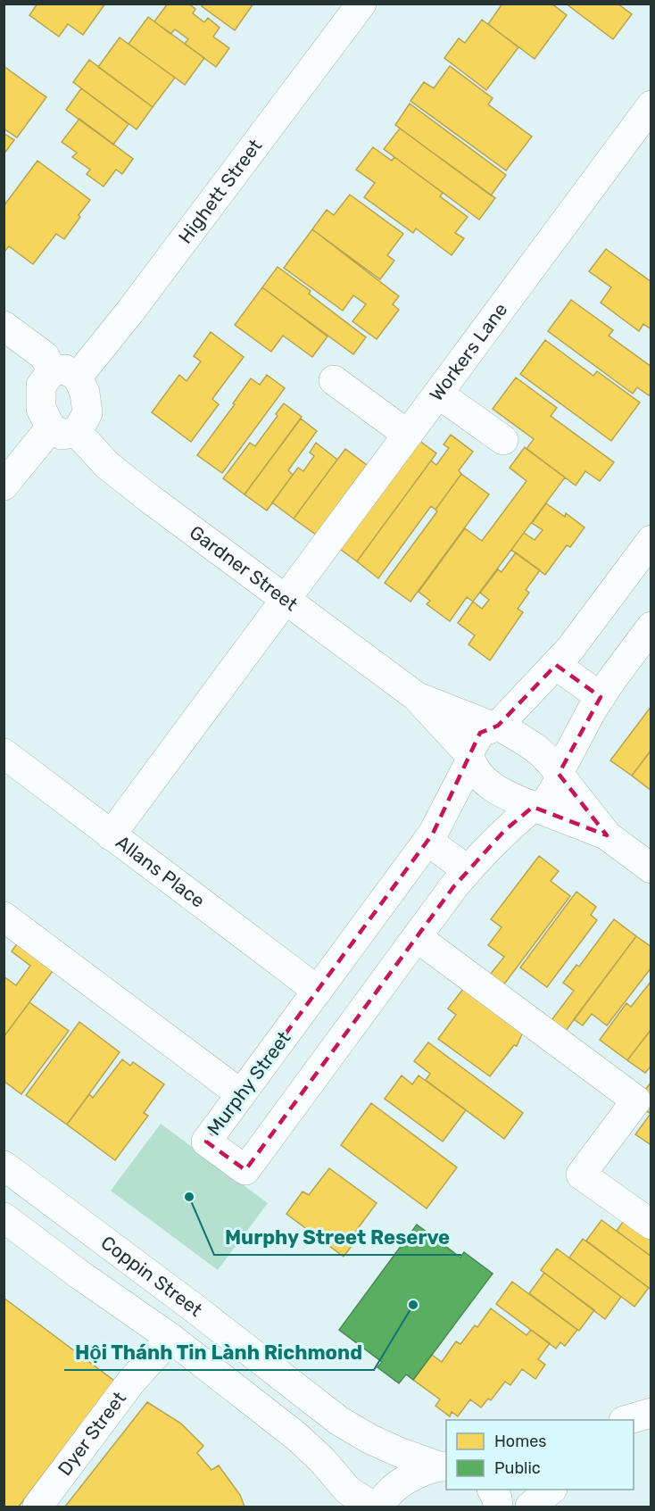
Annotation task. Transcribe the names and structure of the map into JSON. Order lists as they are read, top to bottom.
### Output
{
  "streets": {
    "street": [
      "Highett Street",
      "Workers Lane",
      "Gardner Street",
      "Allans Place",
      "Murphy Street",
      "Coppin Street",
      "Dyer Street"
    ]
  },
  "crossings": [
    ["Highett Street", "Gardner Street"],
    ["Workers Lane", "Gardner Street"],
    ["Workers Lane", "Allans Place"],
    ["Gardner Street", "Murphy Street"],
    ["Allans Place", "Murphy Street"],
    ["Coppin Street", "Dyer Street"]
  ],
  "places": ["Murphy Street Reserve", "Hội Thánh Tin Lành Richmond"],
  "legend": ["Homes", "Public"]
}
